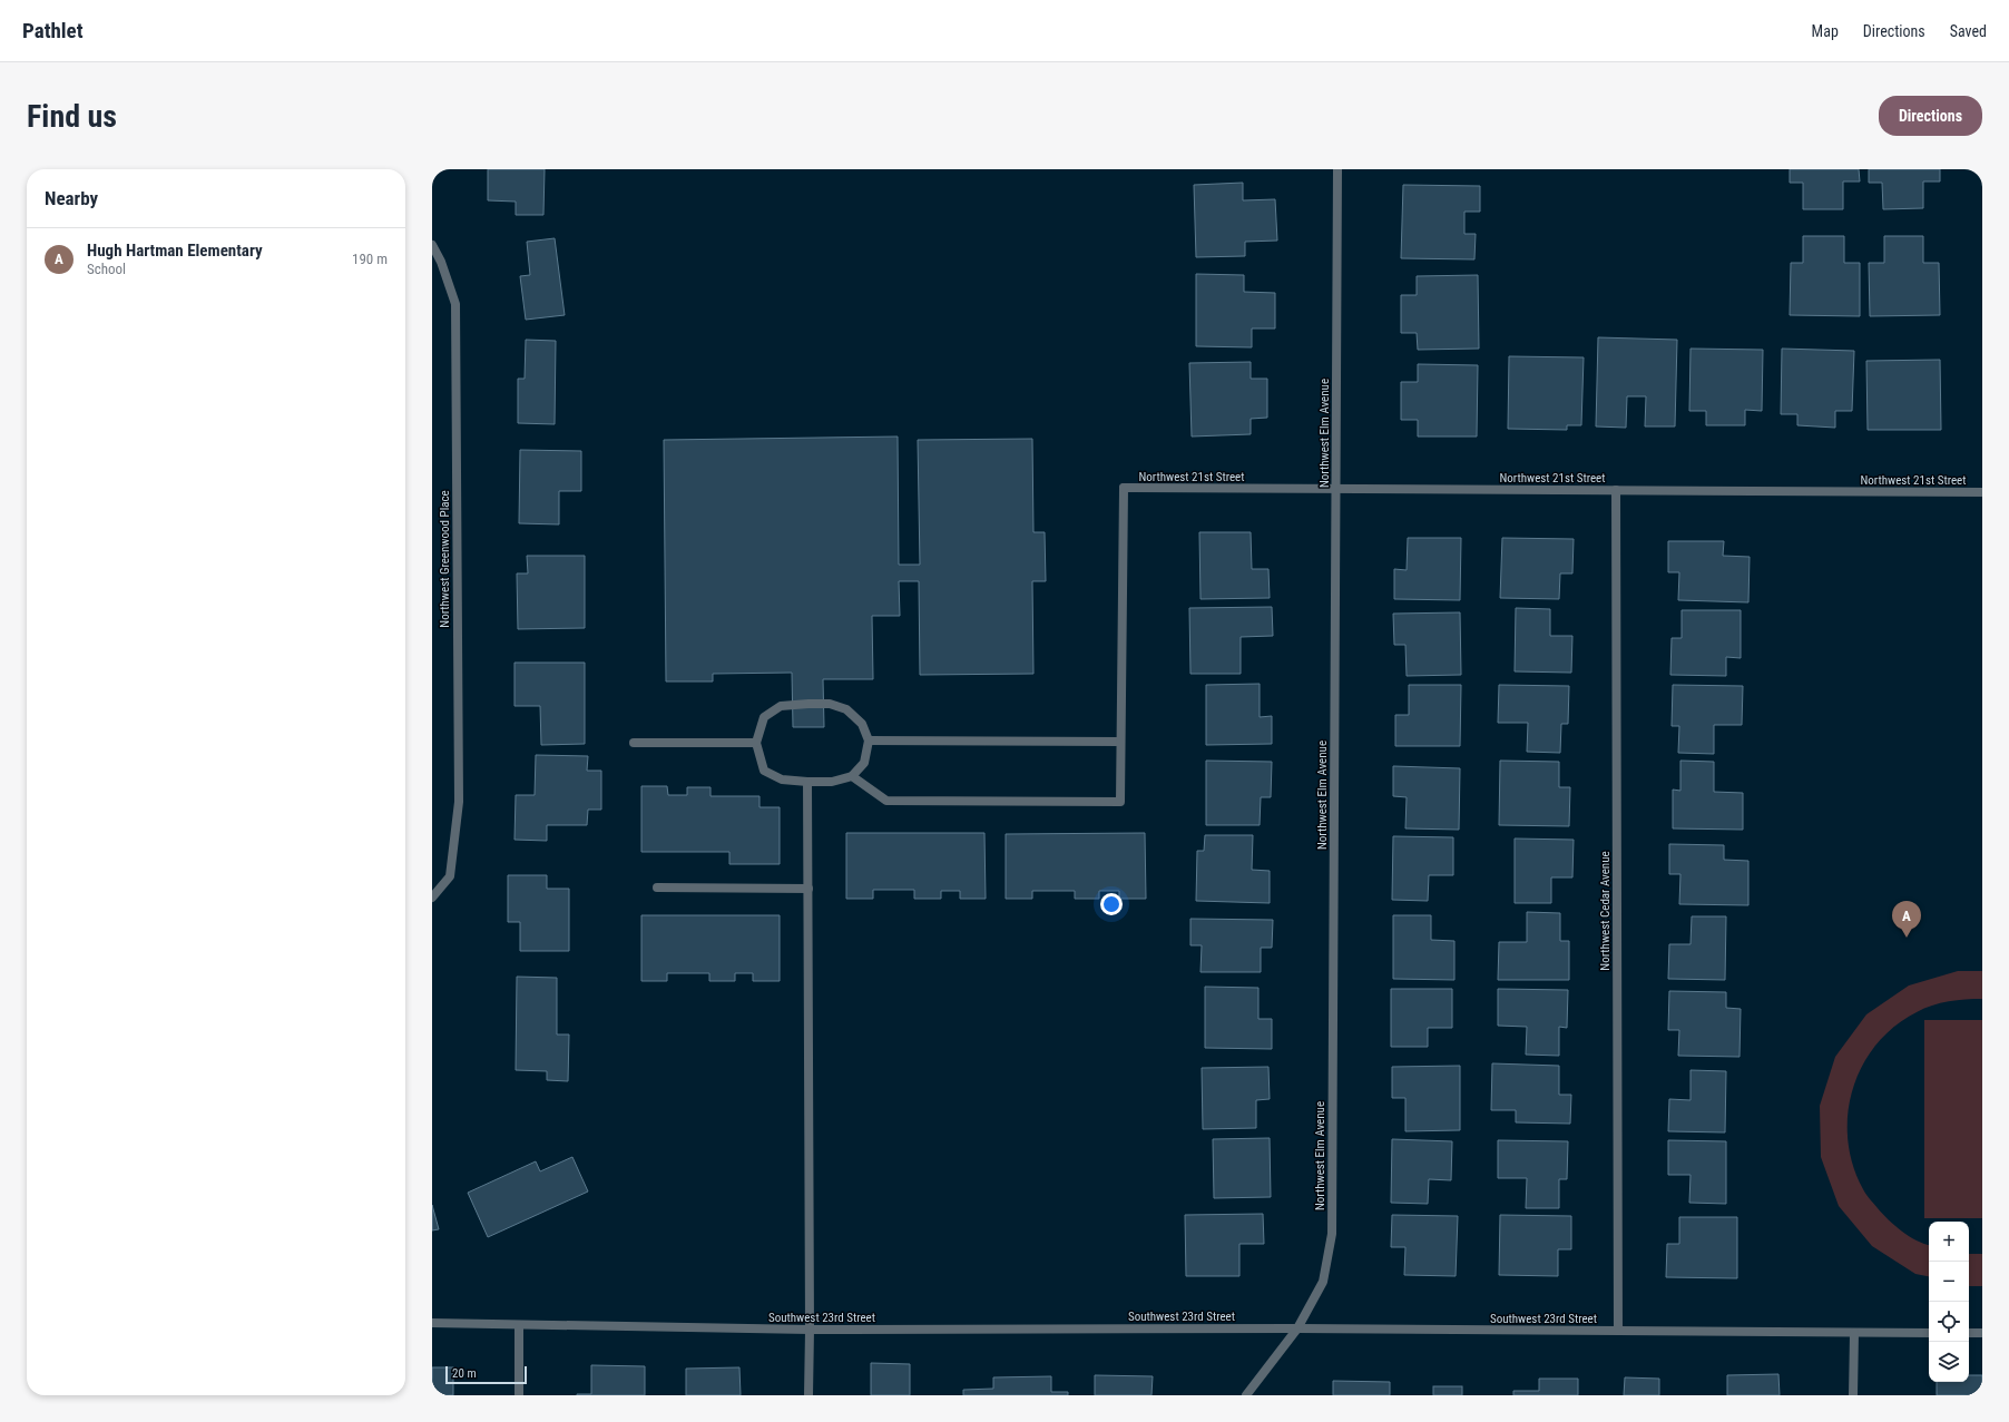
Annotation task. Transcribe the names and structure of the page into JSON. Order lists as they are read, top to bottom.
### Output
{
  "streets": {
    "street": [
      "Northwest Elm Avenue",
      "Northwest 21st Street",
      "Northwest Greenwood Place",
      "Northwest Cedar Avenue",
      "Southwest 23rd Street"
    ]
  },
  "crossings": [
    ["Northwest Elm Avenue", "Northwest 21st Street"],
    ["Northwest Elm Avenue", "Southwest 23rd Street"],
    ["Northwest 21st Street", "Northwest Cedar Avenue"],
    ["Northwest Cedar Avenue", "Southwest 23rd Street"]
  ],
  "scale_bar": "20 m",
  "page": {
    "header": "Pathlet",
    "nav": ["Map", "Directions", "Saved"],
    "buttons": "Directions",
    "title": "Find us",
    "heading": "Nearby",
    "list": [
      {
        "mark": "A",
        "name": "Hugh Hartman Elementary",
        "note": "School",
        "value": "190 m"
      }
    ],
    "pins": "A",
    "map_buttons": ["+", "−"],
    "scale": "20 m"
  }
}
